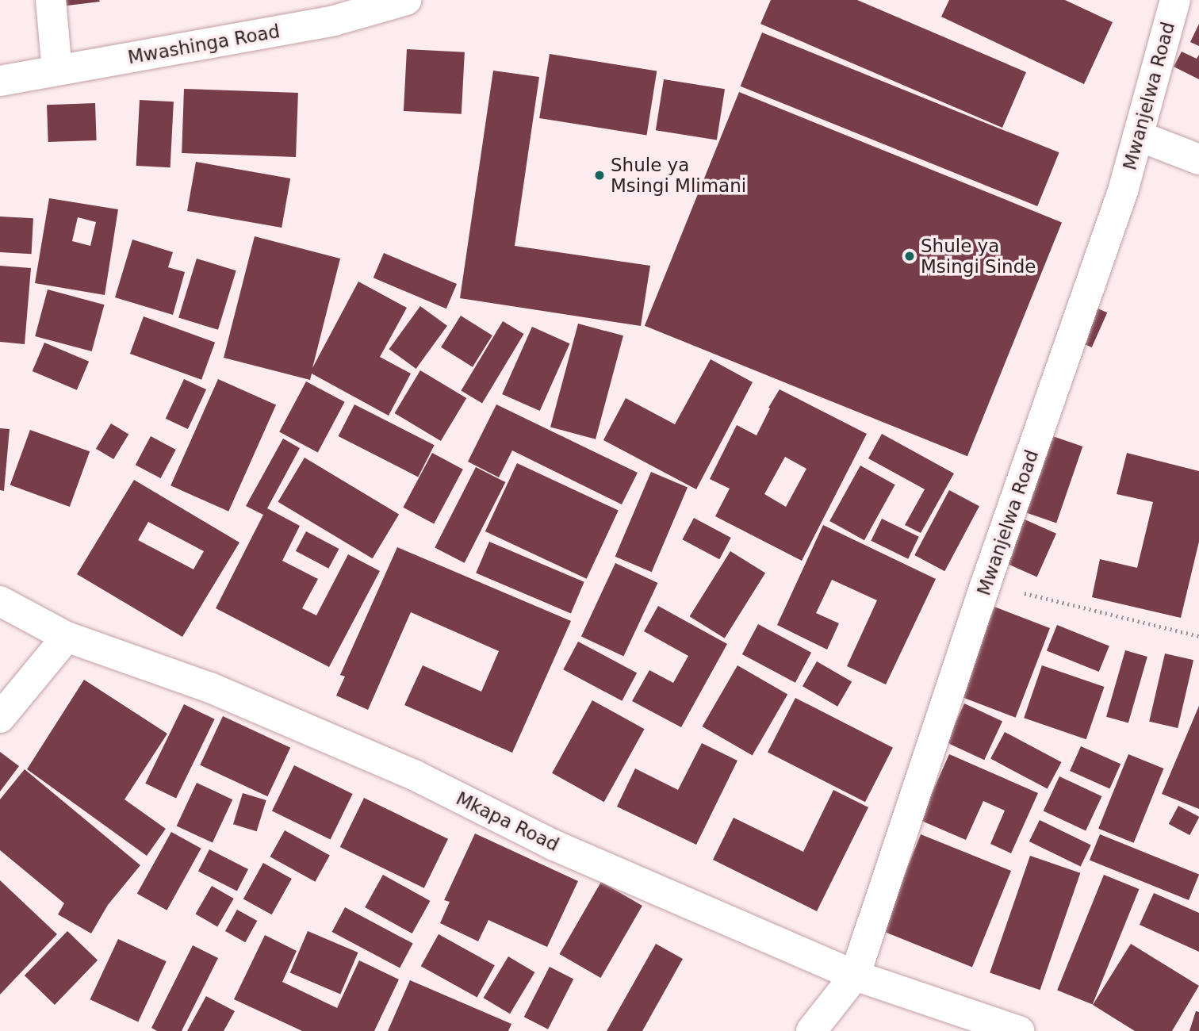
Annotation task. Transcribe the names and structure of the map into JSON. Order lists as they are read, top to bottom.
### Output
{
  "streets": {
    "street": ["Mwashinga Road", "Mwanjelwa Road", "Mkapa Road"]
  },
  "crossings": [
    ["Mwanjelwa Road", "Mkapa Road"]
  ],
  "places": ["Shule ya Msingi Mlimani", "Shule ya Msingi Sinde"]
}
